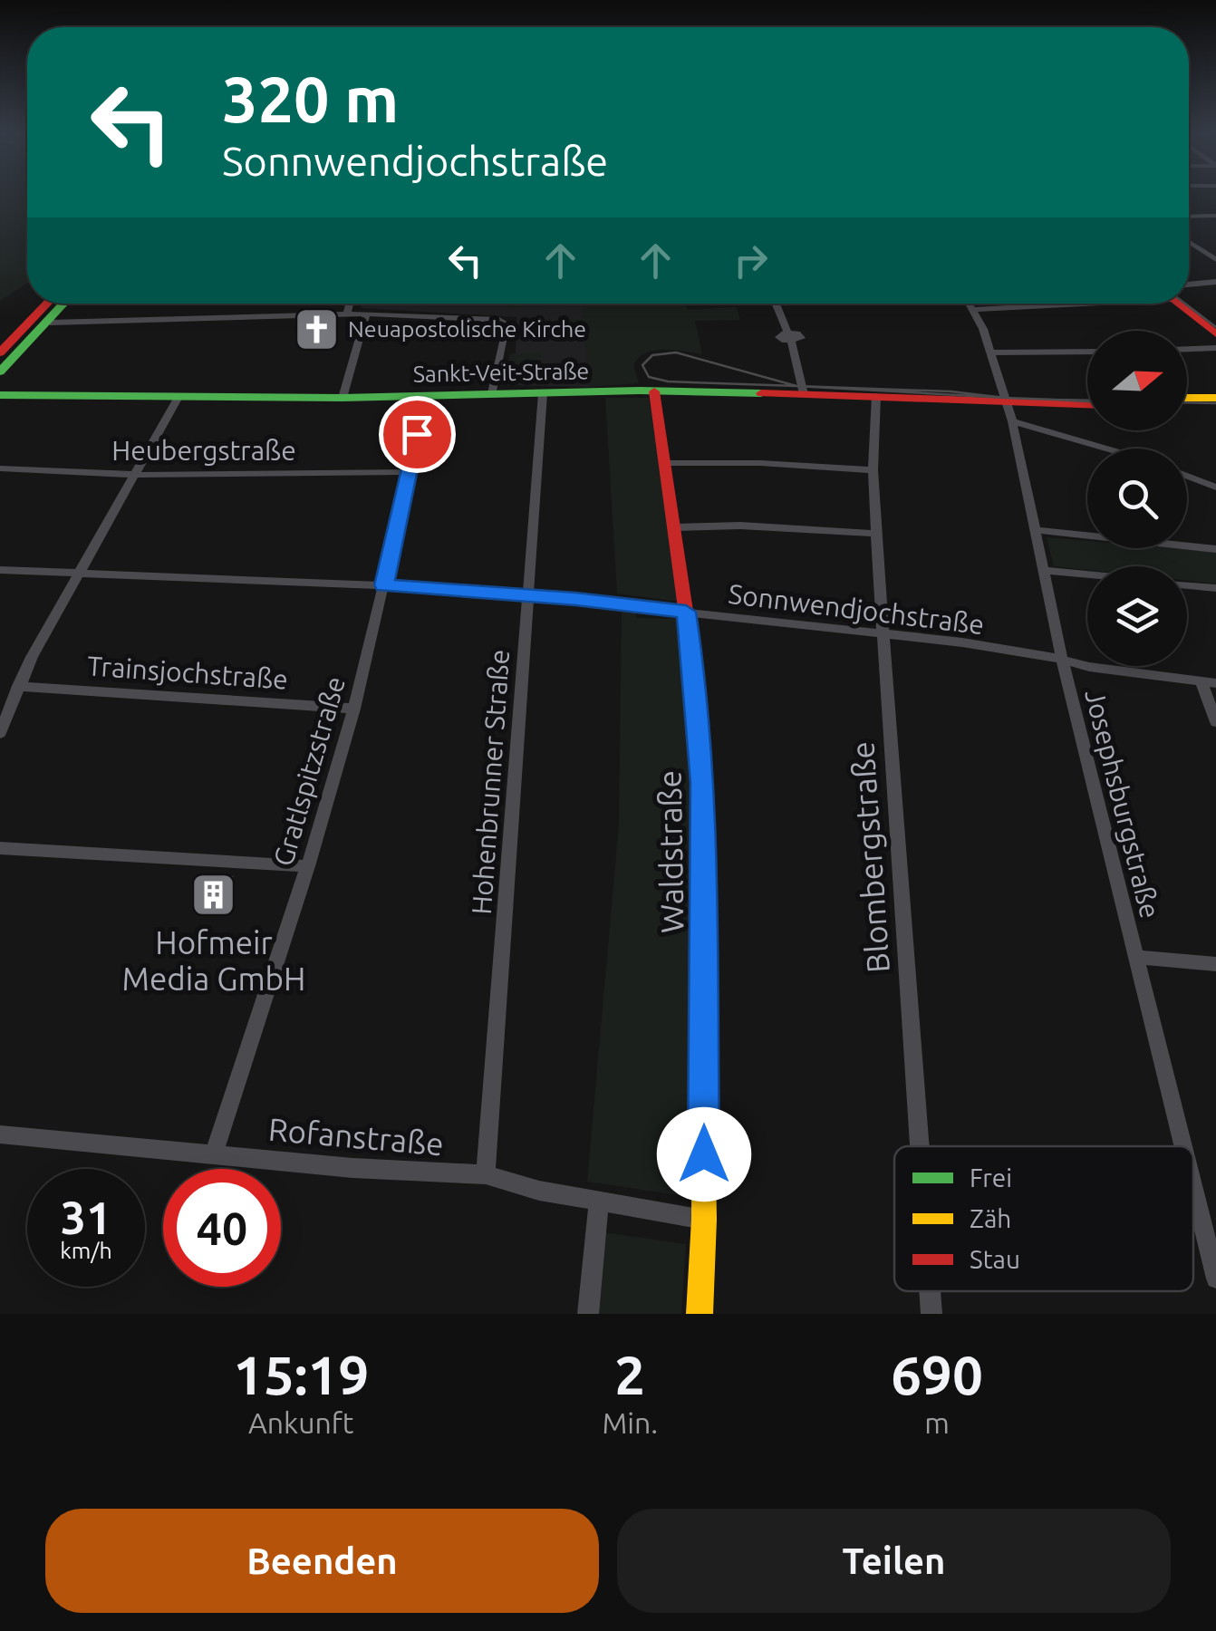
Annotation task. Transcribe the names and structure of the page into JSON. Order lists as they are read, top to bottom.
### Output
{
  "streets": {
    "street": [
      "Sankt-Veit-Straße",
      "Heubergstraße",
      "Sonnwendjochstraße",
      "Trainsjochstraße",
      "Gratlspitzstraße",
      "Hohenbrunner Straße",
      "Josephsburgstraße",
      "Waldstraße",
      "Blombergstraße",
      "Rofanstraße"
    ]
  },
  "crossings": [
    ["Sankt-Veit-Straße", "Gratlspitzstraße"],
    ["Sankt-Veit-Straße", "Hohenbrunner Straße"],
    ["Sankt-Veit-Straße", "Josephsburgstraße"],
    ["Sankt-Veit-Straße", "Waldstraße"],
    ["Sankt-Veit-Straße", "Blombergstraße"],
    ["Heubergstraße", "Gratlspitzstraße"],
    ["Sonnwendjochstraße", "Gratlspitzstraße"],
    ["Sonnwendjochstraße", "Hohenbrunner Straße"],
    ["Sonnwendjochstraße", "Josephsburgstraße"],
    ["Sonnwendjochstraße", "Waldstraße"],
    ["Sonnwendjochstraße", "Blombergstraße"],
    ["Trainsjochstraße", "Gratlspitzstraße"],
    ["Gratlspitzstraße", "Rofanstraße"],
    ["Hohenbrunner Straße", "Rofanstraße"],
    ["Waldstraße", "Rofanstraße"]
  ],
  "places": {
    "church": ["Neuapostolische Kirche"],
    "building": ["Hofmeir Media GmbH"]
  },
  "legend": ["Frei", "Zäh", "Stau"],
  "north": "right",
  "page": {
    "turn": ["320 m", "Sonnwendjochstraße"],
    "speed": "31 km/h",
    "limit": "40",
    "eta": [
      "15:19",
      "Ankunft",
      "2",
      "Min.",
      "690",
      "m"
    ],
    "buttons": ["Beenden", "Teilen"]
  }
}
